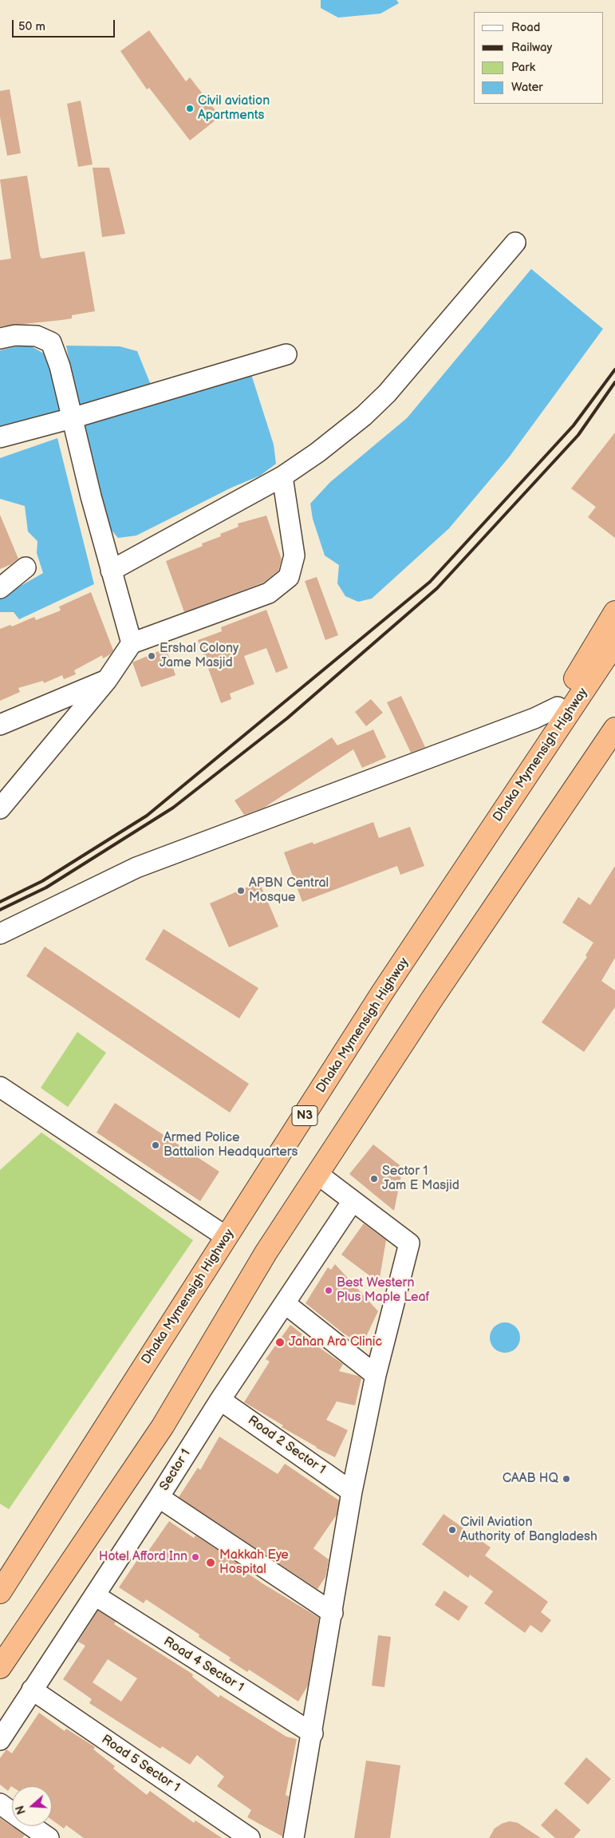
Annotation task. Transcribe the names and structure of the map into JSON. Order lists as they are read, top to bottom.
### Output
{
  "streets": {
    "highway": ["Dhaka Mymensigh Highway", "N3"],
    "street": [
      "Road 2 Sector 1",
      "Sector 1",
      "Road 4 Sector 1",
      "Road 5 Sector 1"
    ]
  },
  "crossings": [
    ["Road 2 Sector 1", "Sector 1"],
    ["Sector 1", "Road 4 Sector 1"],
    ["Sector 1", "Road 5 Sector 1"]
  ],
  "places": [
    "Civil aviation Apartments",
    "Ershal Colony Jame Masjid",
    "APBN Central Mosque",
    "Armed Police Battalion Headquarters",
    "Sector 1 Jam E Masjid",
    "Best Western Plus Maple Leaf",
    "Jahan Ara Clinic",
    "CAAB HQ",
    "Civil Aviation Authority of Bangladesh",
    "Hotel Afford Inn",
    "Makkah Eye Hospital"
  ],
  "legend": [
    "Road",
    "Railway",
    "Park",
    "Water"
  ],
  "scale_bar": "50 m",
  "north": "left"
}
